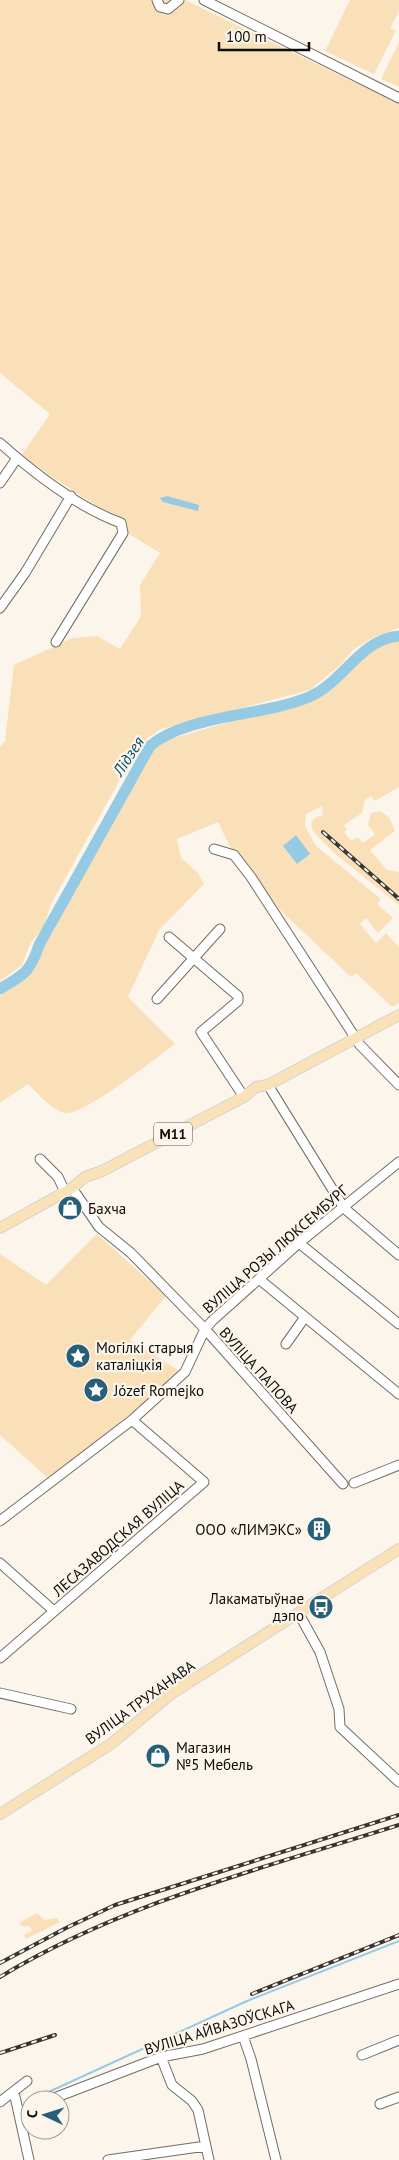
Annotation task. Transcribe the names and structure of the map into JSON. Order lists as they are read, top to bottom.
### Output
{
  "streets": {
    "main road": ["М11", "ВУЛІЦА ТРУХАНАВА"],
    "street": [
      "ВУЛІЦА РОЗЫ ЛЮКСЕМБУРГ",
      "ВУЛІЦА ПАПОВА",
      "ЛЕСАЗАВОДСКАЯ ВУЛІЦА",
      "ВУЛІЦА АЙВАЗОЎСКАГА"
    ]
  },
  "crossings": [
    ["М11", "ВУЛІЦА ПАПОВА"],
    ["ВУЛІЦА РОЗЫ ЛЮКСЕМБУРГ", "ВУЛІЦА ПАПОВА"],
    ["ВУЛІЦА РОЗЫ ЛЮКСЕМБУРГ", "ЛЕСАЗАВОДСКАЯ ВУЛІЦА"]
  ],
  "water": ["Лідзея"],
  "places": {
    "shop": ["Бахча", "Магазин №5 Мебель"],
    "place": ["Могілкі старыя каталіцкія", "Józef Romejko"],
    "building": ["ООО «ЛИМЭКС»"],
    "bus stop": ["Лакаматыўнае дэпо"]
  },
  "scale_bar": "100 m",
  "north": "left"
}
